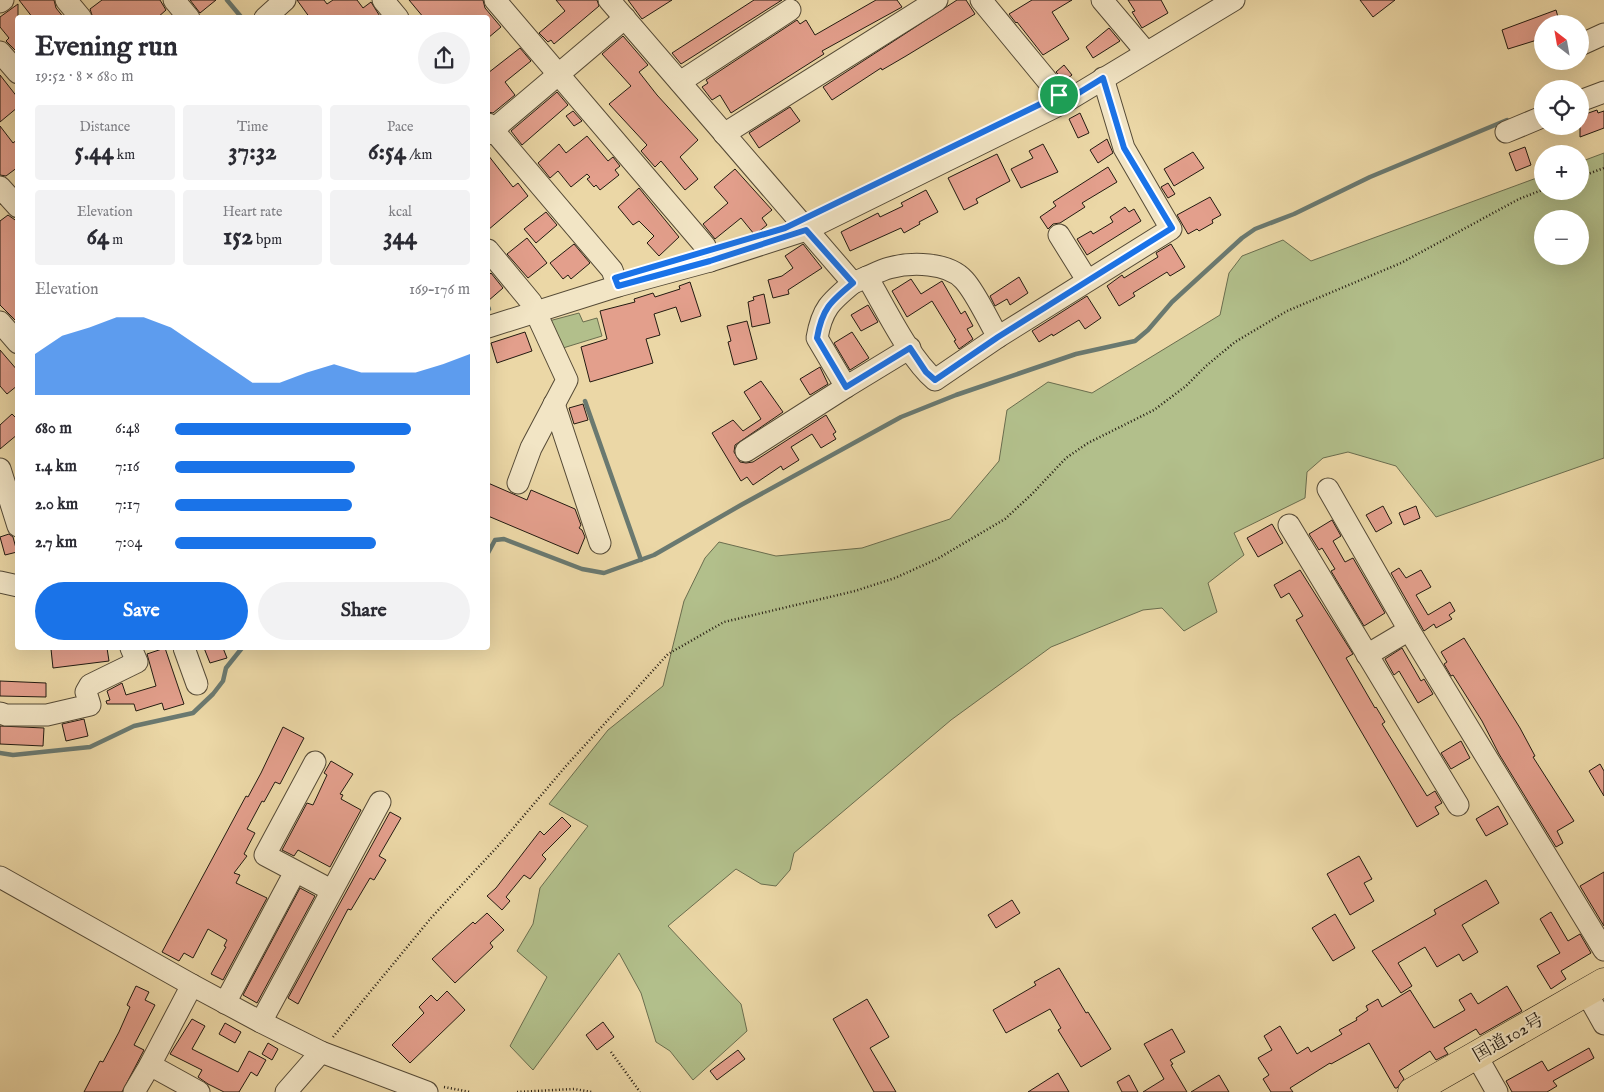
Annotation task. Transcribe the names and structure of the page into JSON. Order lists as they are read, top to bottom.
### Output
{
  "streets": {
    "highway": ["国道102号"]
  },
  "north": "top left",
  "page": {
    "map_buttons": ["+", "−"],
    "heading": ["Evening run", "19:52 · 8 × 680 m"],
    "stats": [
      ["Distance", "5.44 km"],
      ["Time", "37:32"],
      ["Pace", "6:54 /km"],
      ["Elevation", "64 m"],
      ["Heart rate", "152 bpm"],
      ["kcal", "344"]
    ],
    "chart": ["Elevation", "169–176 m"],
    "list": [
      {
        "name": "680 m",
        "note": "6:48"
      },
      {
        "name": "1.4 km",
        "note": "7:16"
      },
      {
        "name": "2.0 km",
        "note": "7:17"
      },
      {
        "name": "2.7 km",
        "note": "7:04"
      }
    ],
    "buttons": ["Save", "Share"]
  }
}
